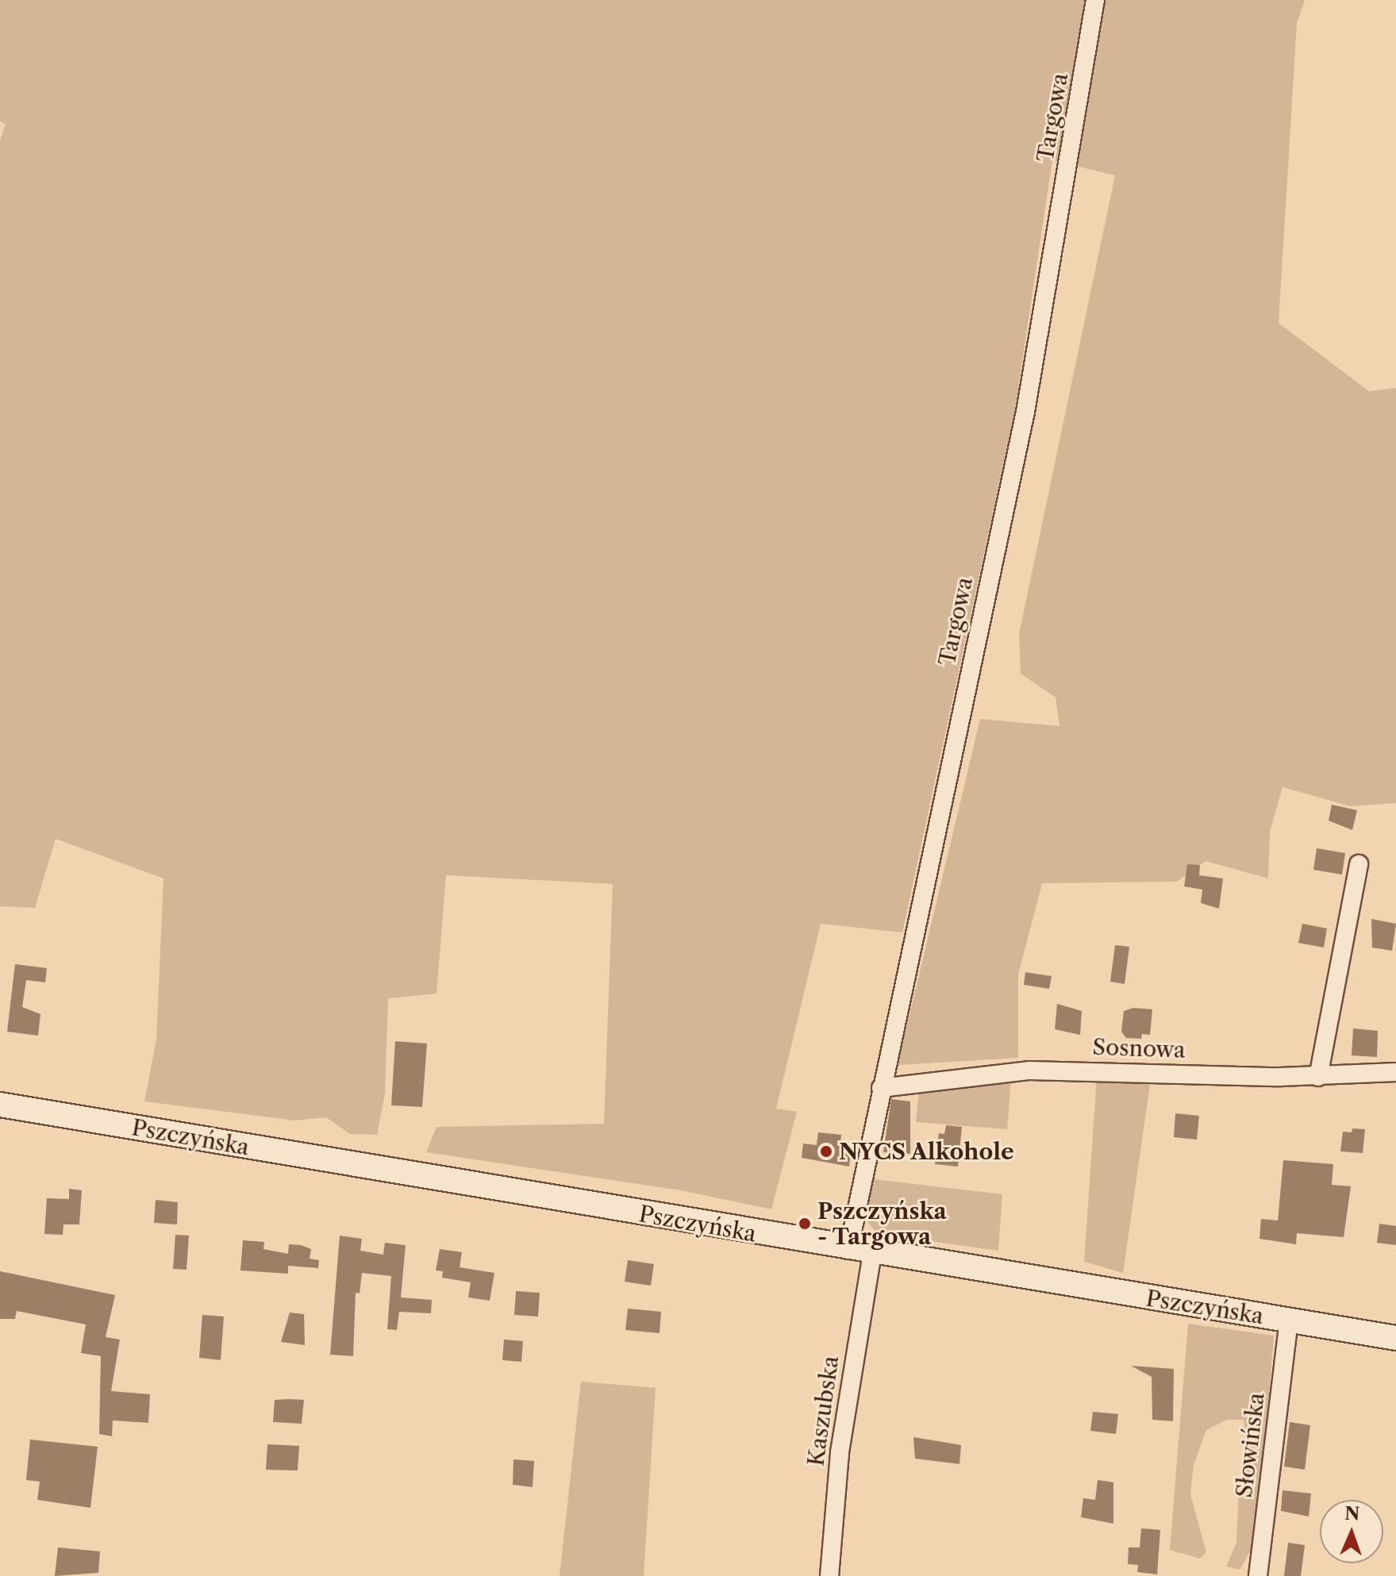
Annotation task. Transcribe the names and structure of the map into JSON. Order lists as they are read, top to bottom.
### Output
{
  "streets": {
    "main road": ["Pszczyńska"],
    "street": [
      "Targowa",
      "Sosnowa",
      "Kaszubska",
      "Słowińska"
    ]
  },
  "crossings": [
    ["Targowa", "Sosnowa"],
    ["Targowa", "Pszczyńska"],
    ["Pszczyńska", "Kaszubska"],
    ["Pszczyńska", "Słowińska"]
  ],
  "places": ["NYCS Alkohole", "Pszczyńska - Targowa"],
  "north": "top"
}
